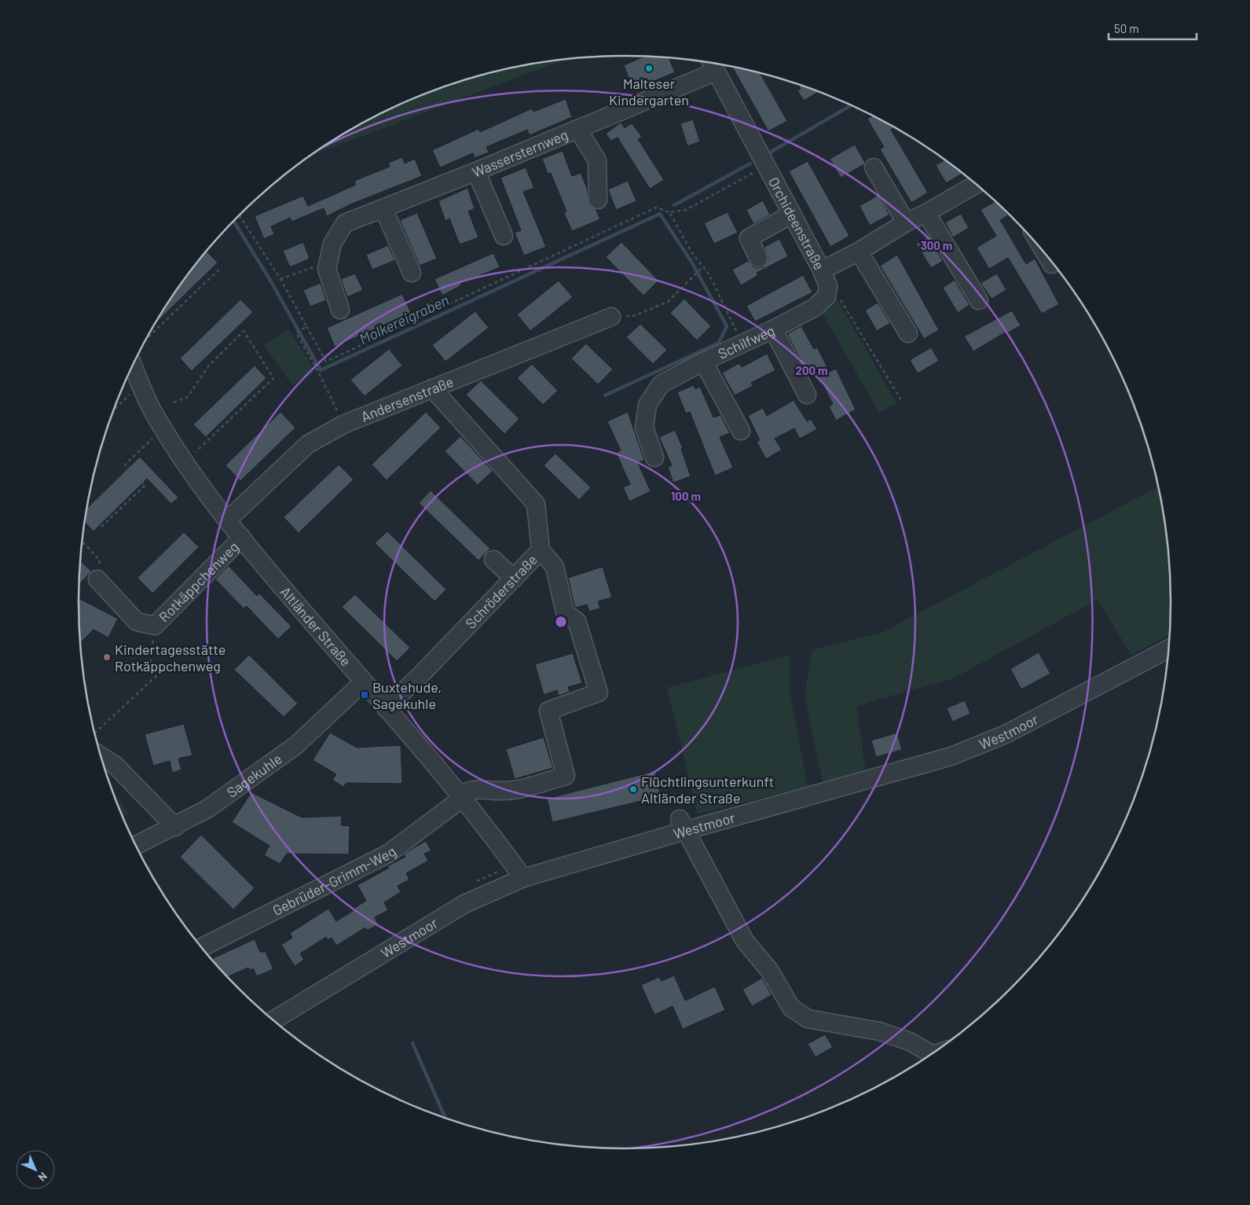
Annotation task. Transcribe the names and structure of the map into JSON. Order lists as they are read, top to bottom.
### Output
{
  "streets": {
    "street": [
      "Wassersternweg",
      "Orchideenstraße",
      "Schilfweg",
      "Andersenstraße",
      "Rotkäppchenweg",
      "Schröderstraße",
      "Altländer Straße",
      "Westmoor",
      "Sagekuhle",
      "Gebrüder-Grimm-Weg"
    ]
  },
  "crossings": [
    ["Wassersternweg", "Orchideenstraße"],
    ["Andersenstraße", "Schröderstraße"],
    ["Andersenstraße", "Altländer Straße"],
    ["Rotkäppchenweg", "Altländer Straße"],
    ["Schröderstraße", "Altländer Straße"],
    ["Schröderstraße", "Gebrüder-Grimm-Weg"],
    ["Altländer Straße", "Westmoor"],
    ["Altländer Straße", "Sagekuhle"],
    ["Altländer Straße", "Gebrüder-Grimm-Weg"]
  ],
  "water": ["Molkereigraben"],
  "places": {
    "other": ["Malteser Kindergarten", "Kindertagesstätte Rotkäppchenweg", "Flüchtlingsunterkunft Altländer Straße"],
    "transit": ["Buxtehude, Sagekuhle"]
  },
  "scale_bar": "50 m",
  "north": "bottom right",
  "rings": ["300 m", "200 m", "100 m"]
}
